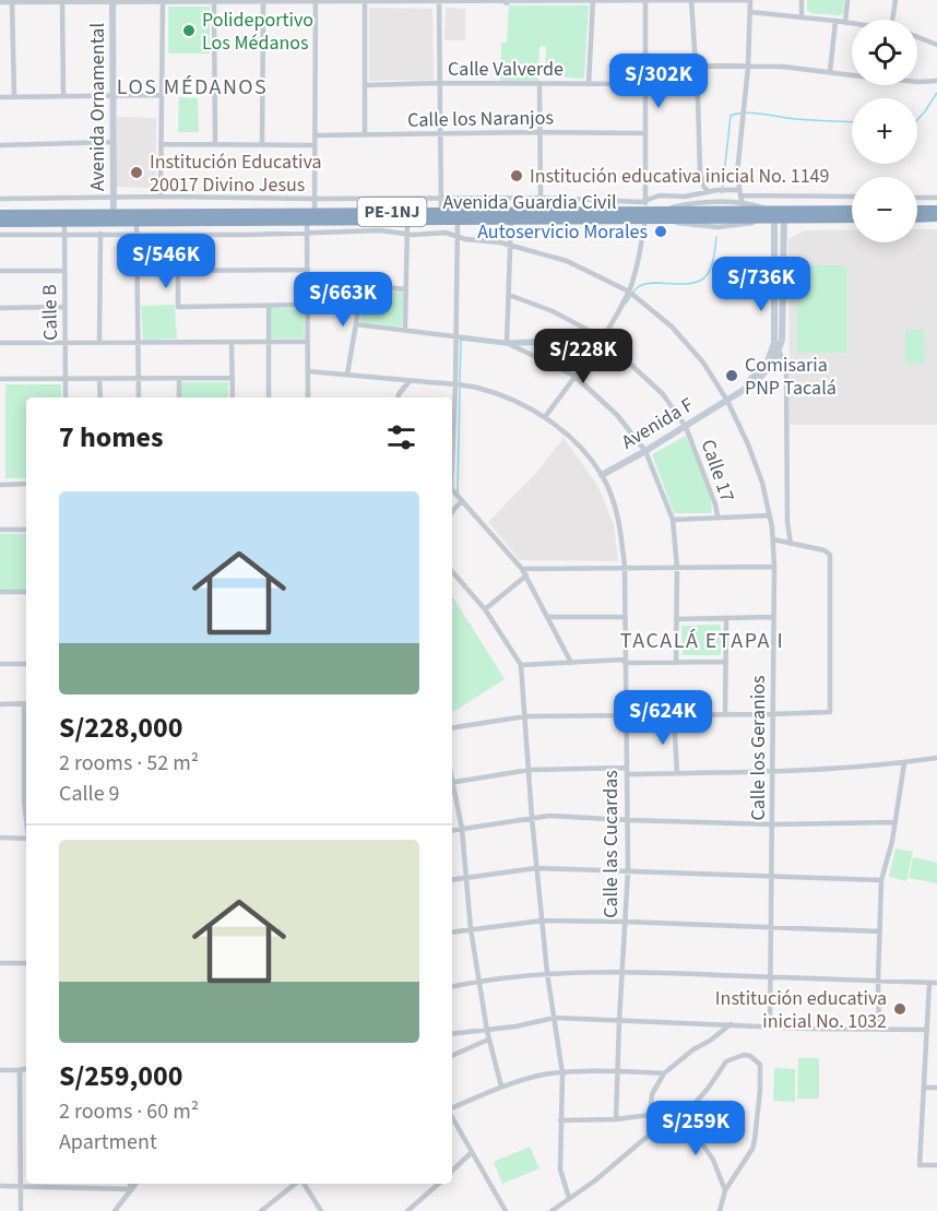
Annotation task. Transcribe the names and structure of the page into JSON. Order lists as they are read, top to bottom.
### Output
{
  "streets": {
    "highway": ["Avenida Guardia Civil", "PE-1NJ"],
    "street": [
      "Calle Valverde",
      "Avenida Ornamental",
      "Calle los Naranjos",
      "Calle B",
      "Avenida F",
      "Calle 17",
      "Calle los Geranios",
      "Calle las Cucardas"
    ]
  },
  "crossings": [
    ["Avenida Ornamental", "Avenida Guardia Civil"],
    ["Avenida Guardia Civil", "Calle B"],
    ["Calle B", "Calle los Geranios"],
    ["Avenida F", "Calle 17"],
    ["Avenida F", "Calle los Geranios"],
    ["Avenida F", "Calle las Cucardas"]
  ],
  "districts": ["LOS MÉDANOS", "TACALÁ ETAPA I"],
  "places": [
    "Polideportivo Los Médanos",
    "Institución Educativa 20017 Divino Jesus",
    "Institución educativa inicial No. 1149",
    "Autoservicio Morales",
    "Comisaria PNP Tacalá",
    "Institución educativa inicial No. 1032"
  ],
  "page": {
    "map_buttons": ["+", "−"],
    "price": [
      "S/302K",
      "S/546K",
      "S/736K",
      "S/663K",
      "S/228K",
      "S/624K",
      "S/259K"
    ],
    "heading": "7 homes",
    "list": [
      {
        "name": "S/228,000",
        "note": "2 rooms · 52 m² · Calle 9"
      },
      {
        "name": "S/259,000",
        "note": "2 rooms · 60 m² · Apartment"
      }
    ]
  }
}
